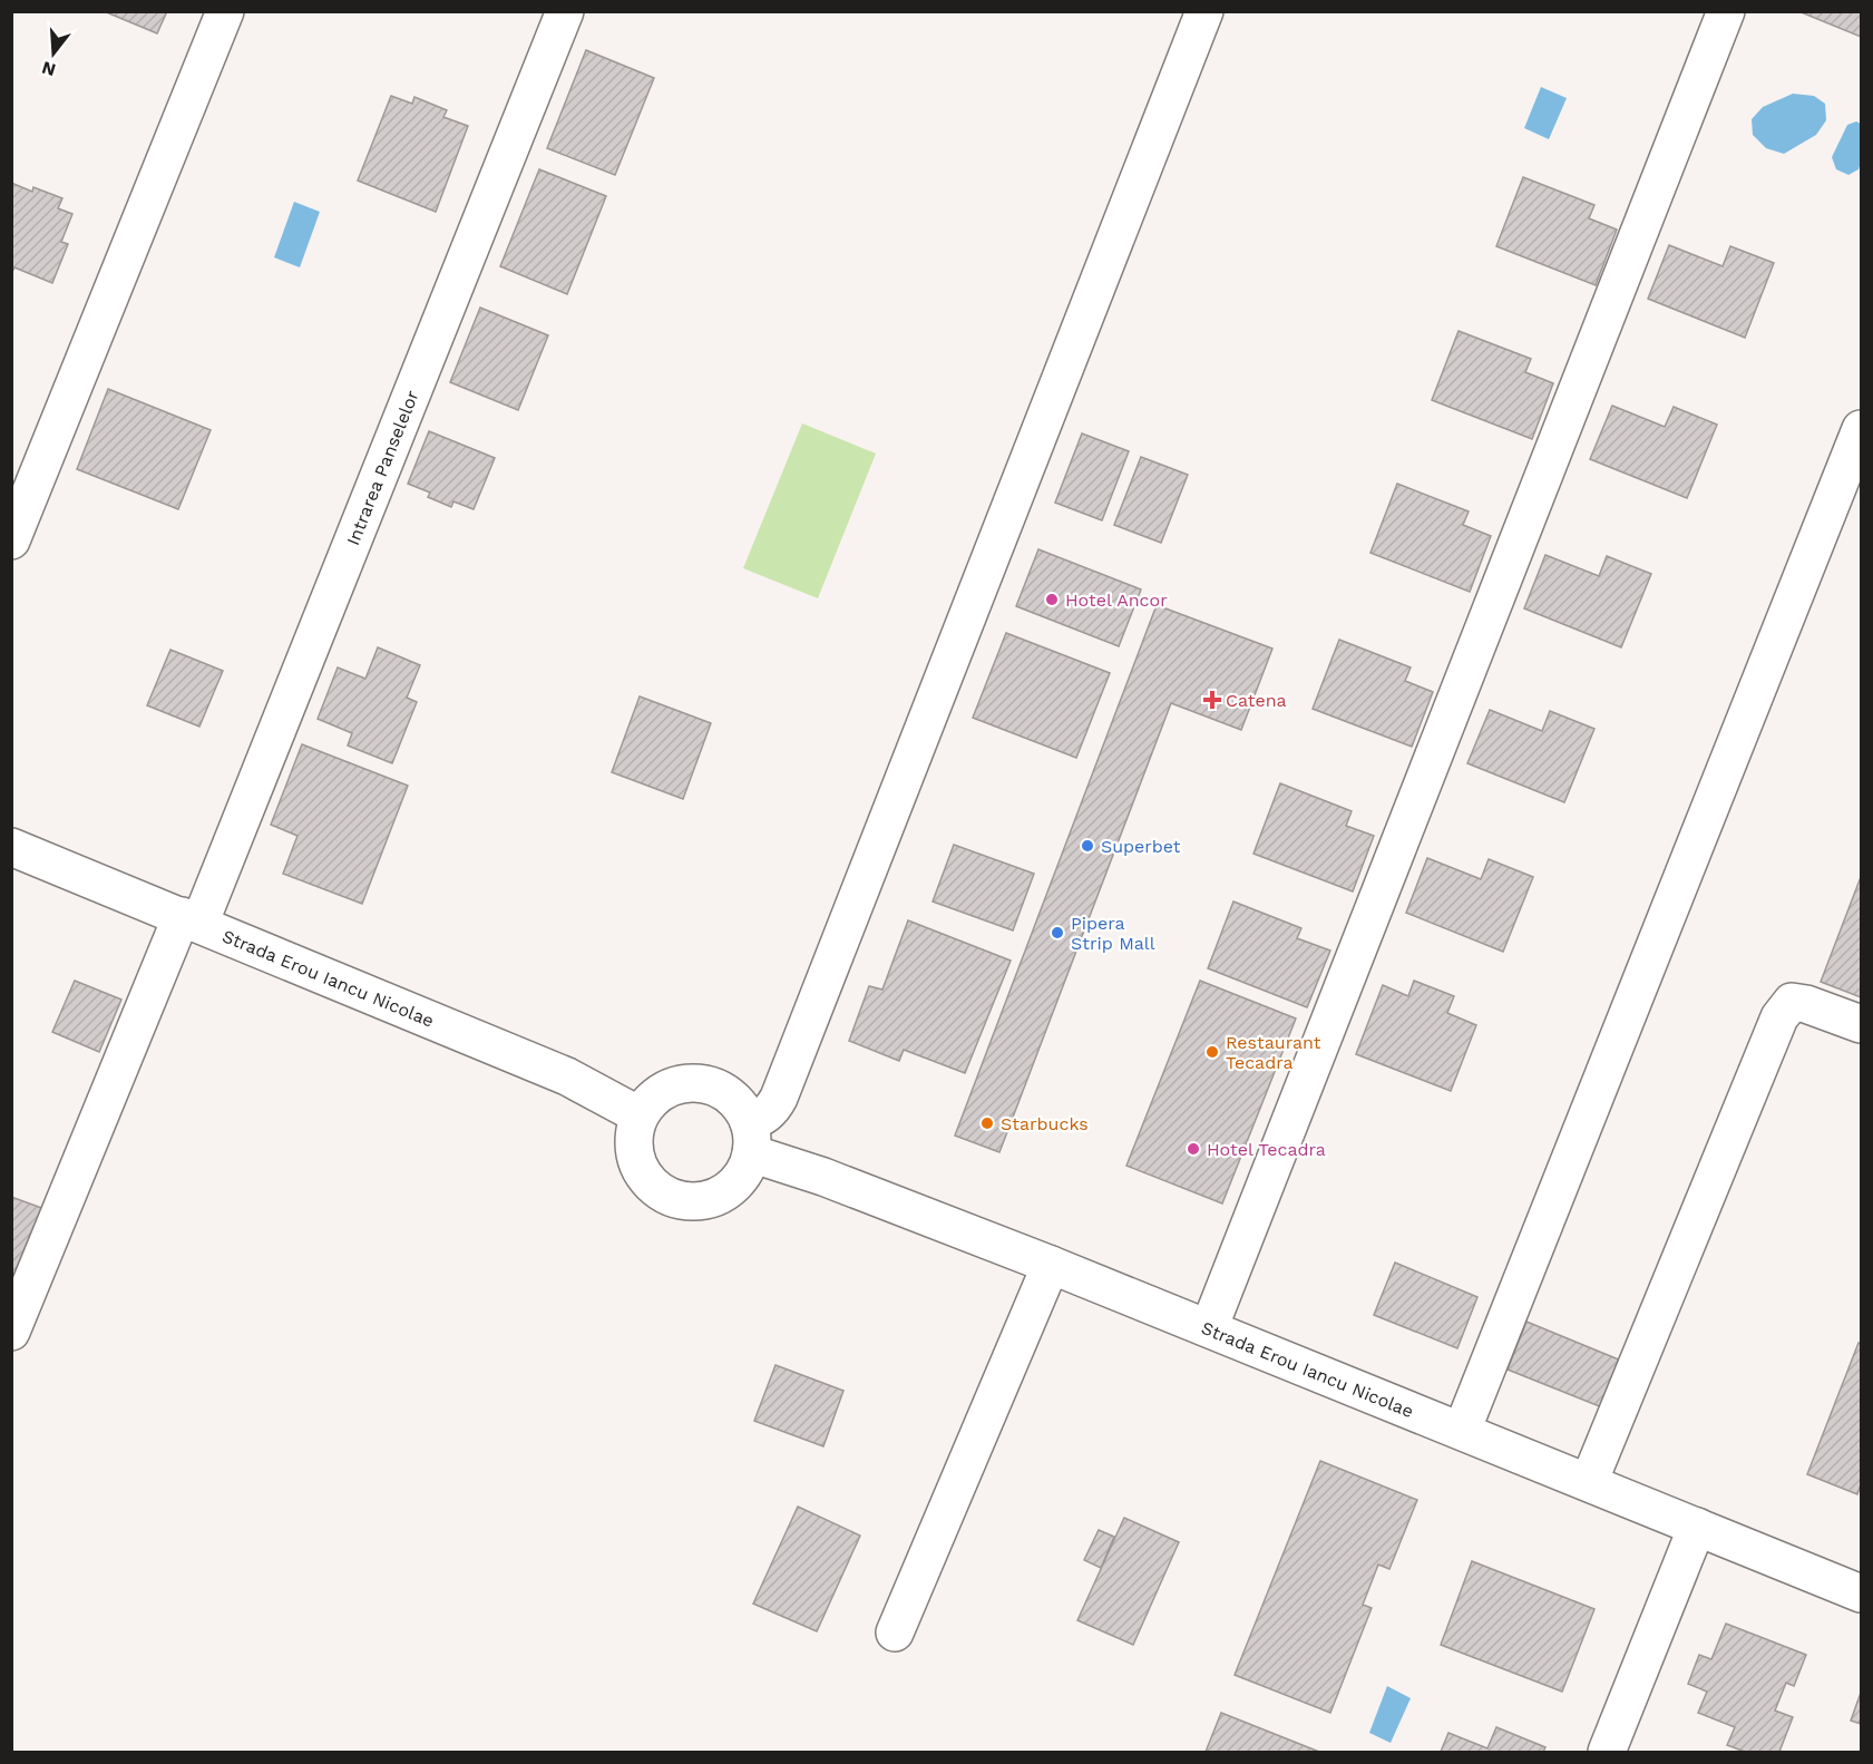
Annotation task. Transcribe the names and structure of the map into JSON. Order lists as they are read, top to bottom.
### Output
{
  "streets": {
    "street": ["Intrarea Panselelor", "Strada Erou Iancu Nicolae"]
  },
  "crossings": [
    ["Intrarea Panselelor", "Strada Erou Iancu Nicolae"]
  ],
  "places": {
    "other": [
      "Hotel Ancor",
      "Superbet",
      "Pipera Strip Mall",
      "Restaurant Tecadra",
      "Starbucks",
      "Hotel Tecadra"
    ],
    "health": ["Catena"]
  },
  "north": "bottom"
}
